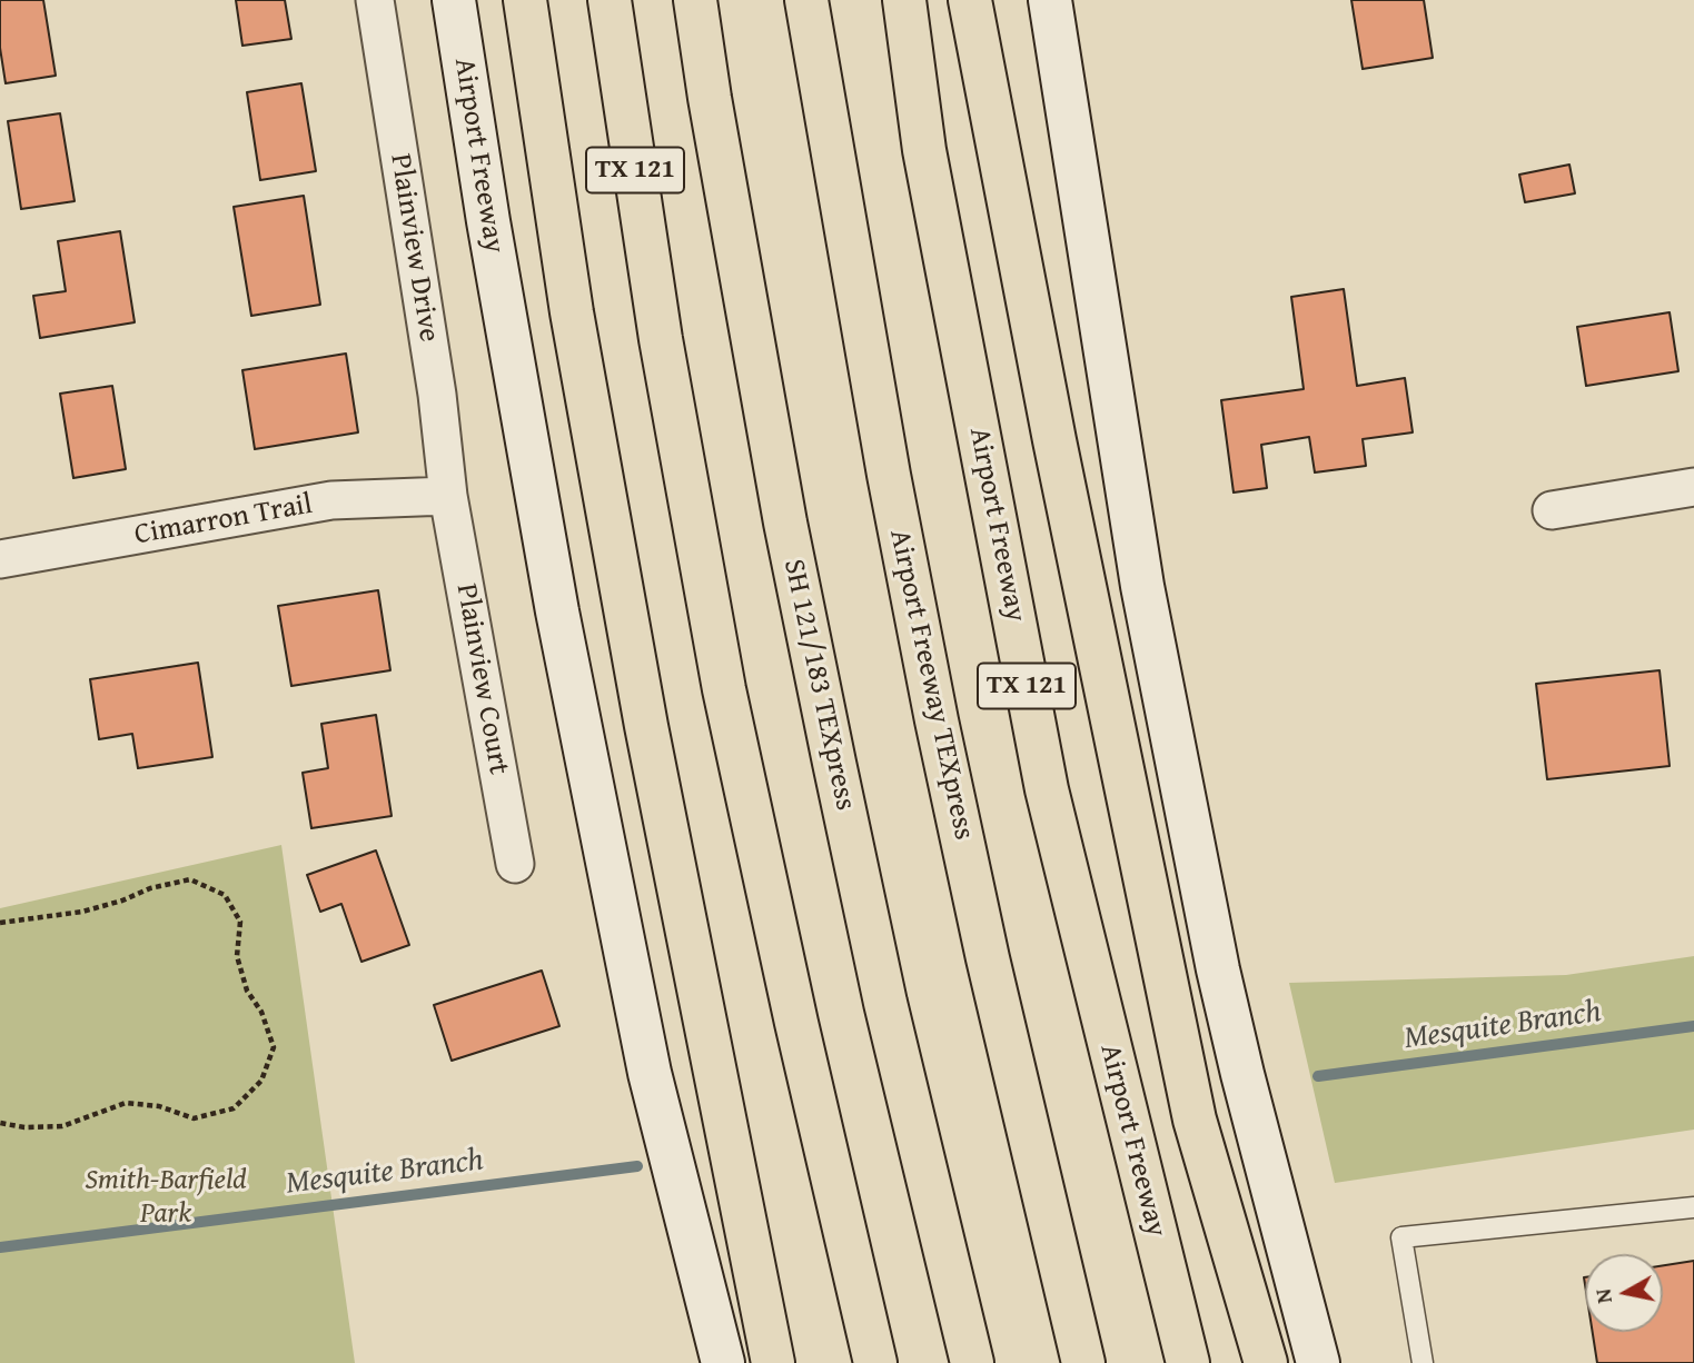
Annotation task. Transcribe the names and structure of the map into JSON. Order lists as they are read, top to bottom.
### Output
{
  "streets": {
    "highway": [
      "Airport Freeway",
      "TX 121",
      "SH 121/183 TEXpress",
      "Airport Freeway TEXpress"
    ],
    "street": ["Plainview Drive", "Cimarron Trail", "Plainview Court"]
  },
  "crossings": [
    ["Plainview Drive", "Cimarron Trail"],
    ["Plainview Drive", "Plainview Court"],
    ["Cimarron Trail", "Plainview Court"]
  ],
  "water": ["Mesquite Branch"],
  "parks": ["Smith-Barfield Park"],
  "north": "left"
}
